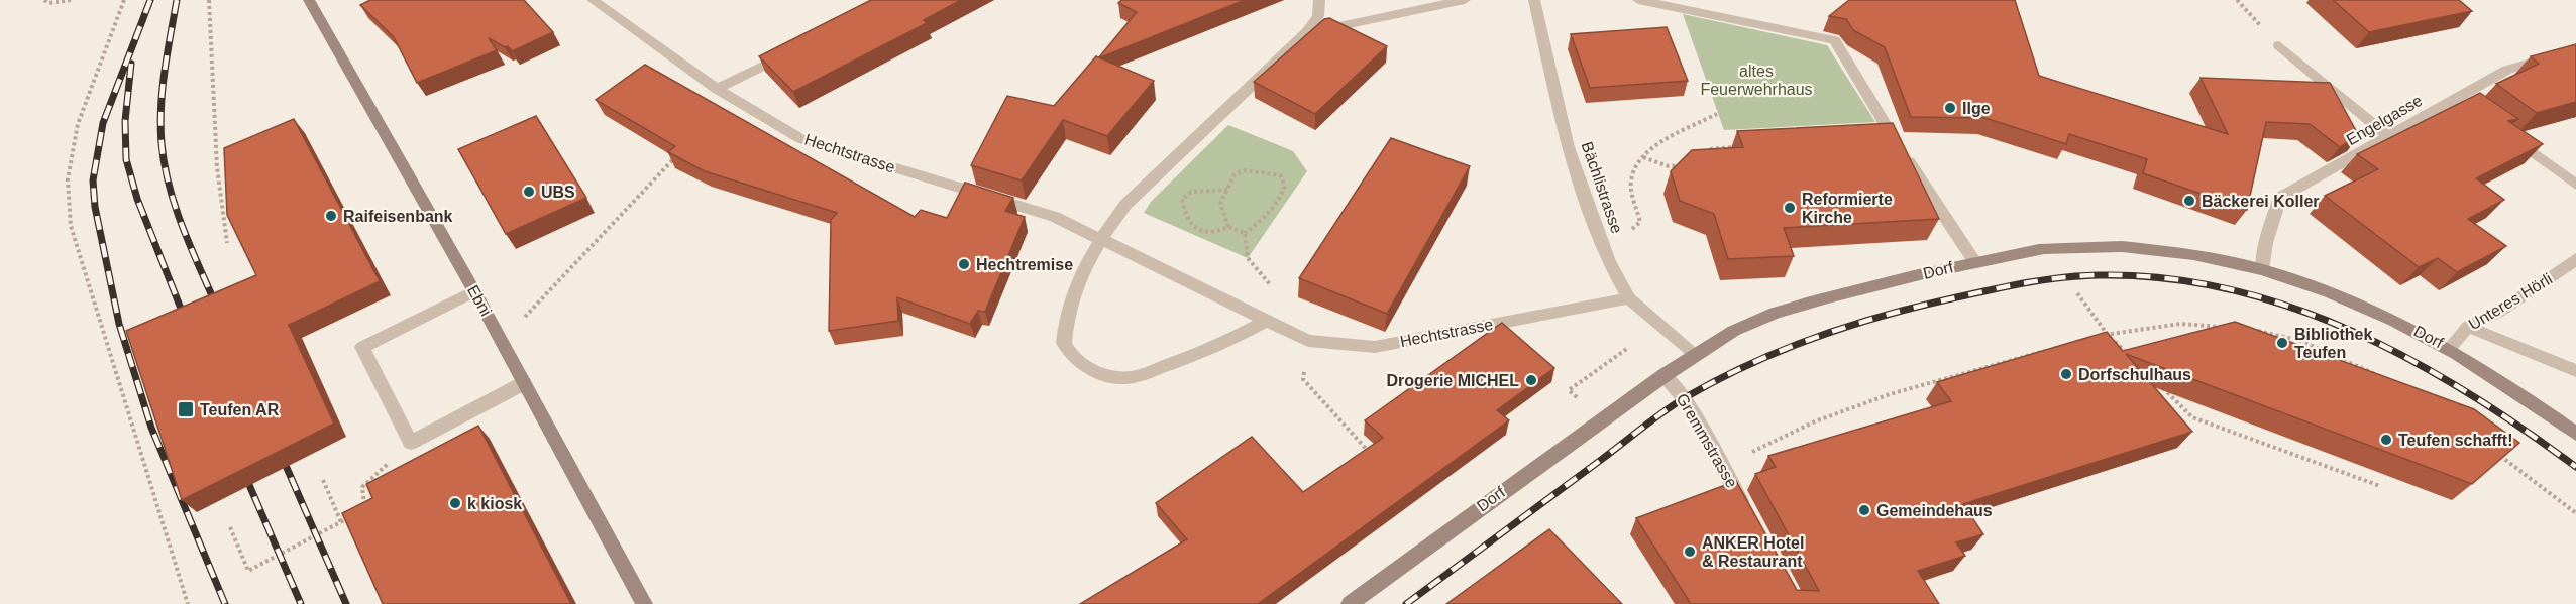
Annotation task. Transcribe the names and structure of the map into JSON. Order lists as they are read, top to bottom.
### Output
{
  "streets": {
    "street": [
      "Engelgasse",
      "Hechtstrasse",
      "Bächlistrasse",
      "Dorf",
      "Ebni",
      "Unteres Hörli",
      "Gremmstrasse"
    ]
  },
  "crossings": [
    ["Engelgasse", "Dorf"],
    ["Hechtstrasse", "Bächlistrasse"],
    ["Bächlistrasse", "Dorf"],
    ["Dorf", "Unteres Hörli"],
    ["Dorf", "Gremmstrasse"]
  ],
  "parks": ["altes Feuerwehrhaus"],
  "places": {
    "other": [
      "Ilge",
      "UBS",
      "Bäckerei Koller",
      "Reformierte Kirche",
      "Raifeisenbank",
      "Hechtremise",
      "Bibliothek Teufen",
      "Dorfschulhaus",
      "Drogerie MICHEL",
      "Teufen schafft!",
      "k kiosk",
      "Gemeindehaus",
      "ANKER Hotel & Restaurant"
    ],
    "transit": ["Teufen AR"]
  }
}
